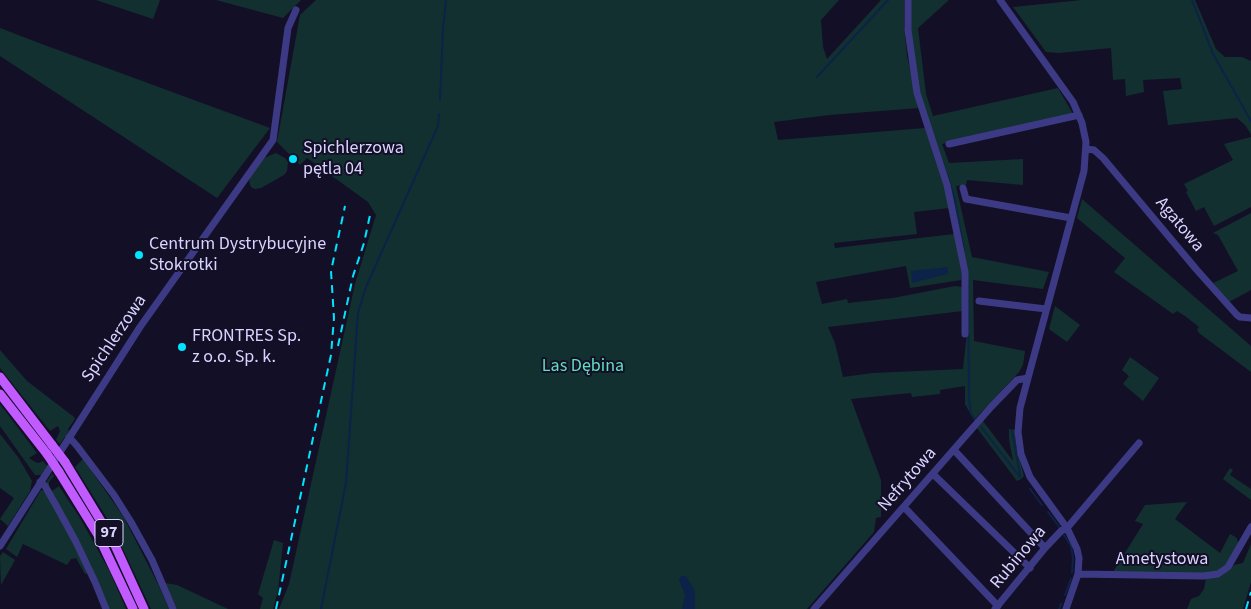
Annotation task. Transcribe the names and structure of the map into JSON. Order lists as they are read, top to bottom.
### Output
{
  "streets": {
    "main road": ["97"],
    "street": [
      "Agatowa",
      "Spichlerzowa",
      "Nefrytowa",
      "Rubinowa",
      "Ametystowa"
    ]
  },
  "parks": ["Las Dębina"],
  "places": ["Spichlerzowa pętla 04", "Centrum Dystrybucyjne Stokrotki", "FRONTRES Sp. z o.o. Sp. k."]
}
